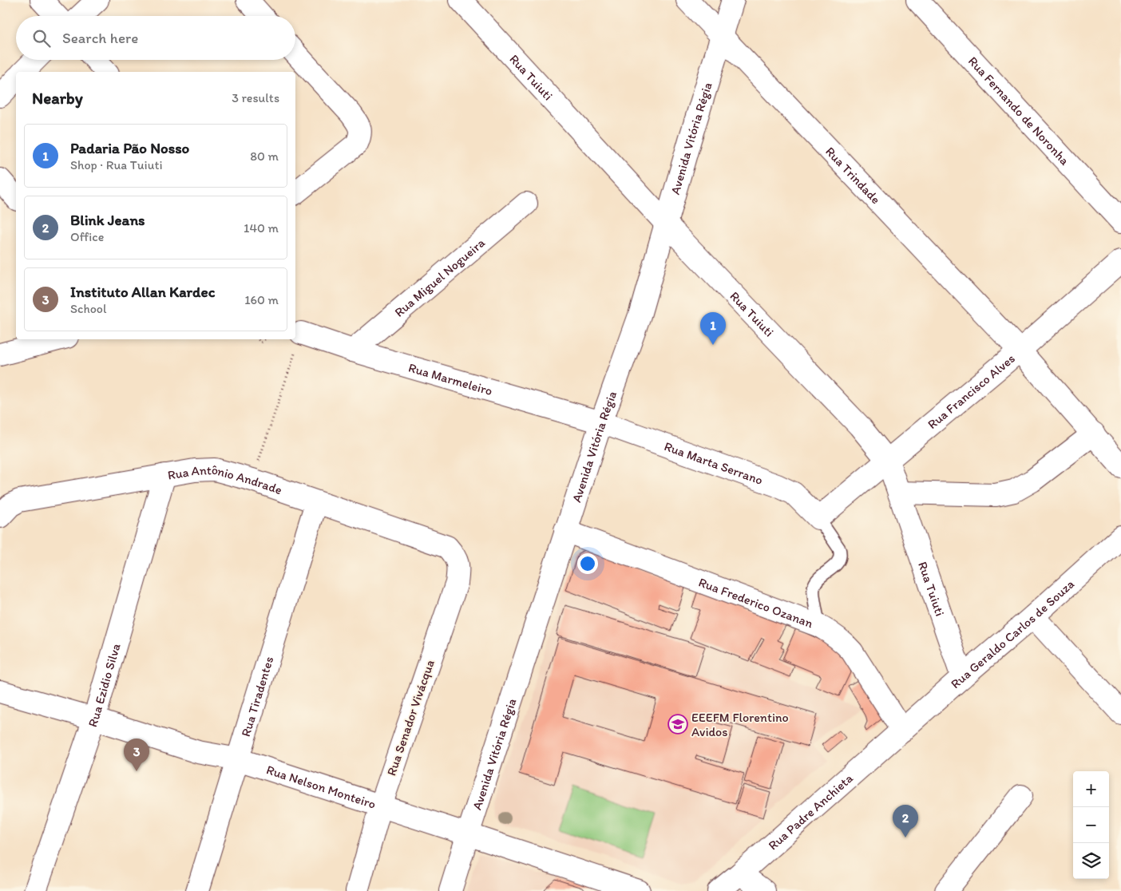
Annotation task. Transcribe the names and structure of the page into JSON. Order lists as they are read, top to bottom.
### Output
{
  "streets": {
    "street": [
      "Rua Tuiuti",
      "Rua Fernando de Noronha",
      "Avenida Vitória Régia",
      "Rua Trindade",
      "Rua Miguel Nogueira",
      "Rua Marmeleiro",
      "Rua Francisco Alves",
      "Rua Marta Serrano",
      "Rua Antônio Andrade",
      "Rua Frederico Ozanan",
      "Rua Geraldo Carlos de Souza",
      "Rua Ezidio Silva",
      "Rua Tiradentes",
      "Rua Senador Vivácqua",
      "Rua Nelson Monteiro",
      "Rua Padre Anchieta"
    ]
  },
  "crossings": [
    ["Rua Tuiuti", "Avenida Vitória Régia"],
    ["Rua Tuiuti", "Rua Francisco Alves"],
    ["Rua Tuiuti", "Rua Geraldo Carlos de Souza"],
    ["Avenida Vitória Régia", "Rua Trindade"],
    ["Avenida Vitória Régia", "Rua Marmeleiro"],
    ["Avenida Vitória Régia", "Rua Marta Serrano"],
    ["Avenida Vitória Régia", "Rua Frederico Ozanan"],
    ["Avenida Vitória Régia", "Rua Nelson Monteiro"],
    ["Rua Trindade", "Rua Francisco Alves"],
    ["Rua Miguel Nogueira", "Rua Marmeleiro"],
    ["Rua Marmeleiro", "Rua Marta Serrano"],
    ["Rua Francisco Alves", "Rua Marta Serrano"],
    ["Rua Antônio Andrade", "Rua Ezidio Silva"],
    ["Rua Antônio Andrade", "Rua Tiradentes"],
    ["Rua Antônio Andrade", "Rua Senador Vivácqua"],
    ["Rua Frederico Ozanan", "Rua Geraldo Carlos de Souza"],
    ["Rua Frederico Ozanan", "Rua Padre Anchieta"],
    ["Rua Geraldo Carlos de Souza", "Rua Padre Anchieta"],
    ["Rua Ezidio Silva", "Rua Nelson Monteiro"],
    ["Rua Tiradentes", "Rua Nelson Monteiro"],
    ["Rua Senador Vivácqua", "Rua Nelson Monteiro"]
  ],
  "places": {
    "school or university": ["EEEFM Florentino Avidos"]
  },
  "page": {
    "search": "Search here",
    "heading": ["Nearby", "3 results"],
    "list": [
      {
        "mark": "1",
        "name": "Padaria Pão Nosso",
        "note": "Shop · Rua Tuiuti",
        "value": "80 m"
      },
      {
        "mark": "2",
        "name": "Blink Jeans",
        "note": "Office",
        "value": "140 m"
      },
      {
        "mark": "3",
        "name": "Instituto Allan Kardec",
        "note": "School",
        "value": "160 m"
      }
    ],
    "pins": ["1", "3", "2"],
    "map_buttons": ["+", "−"]
  }
}
